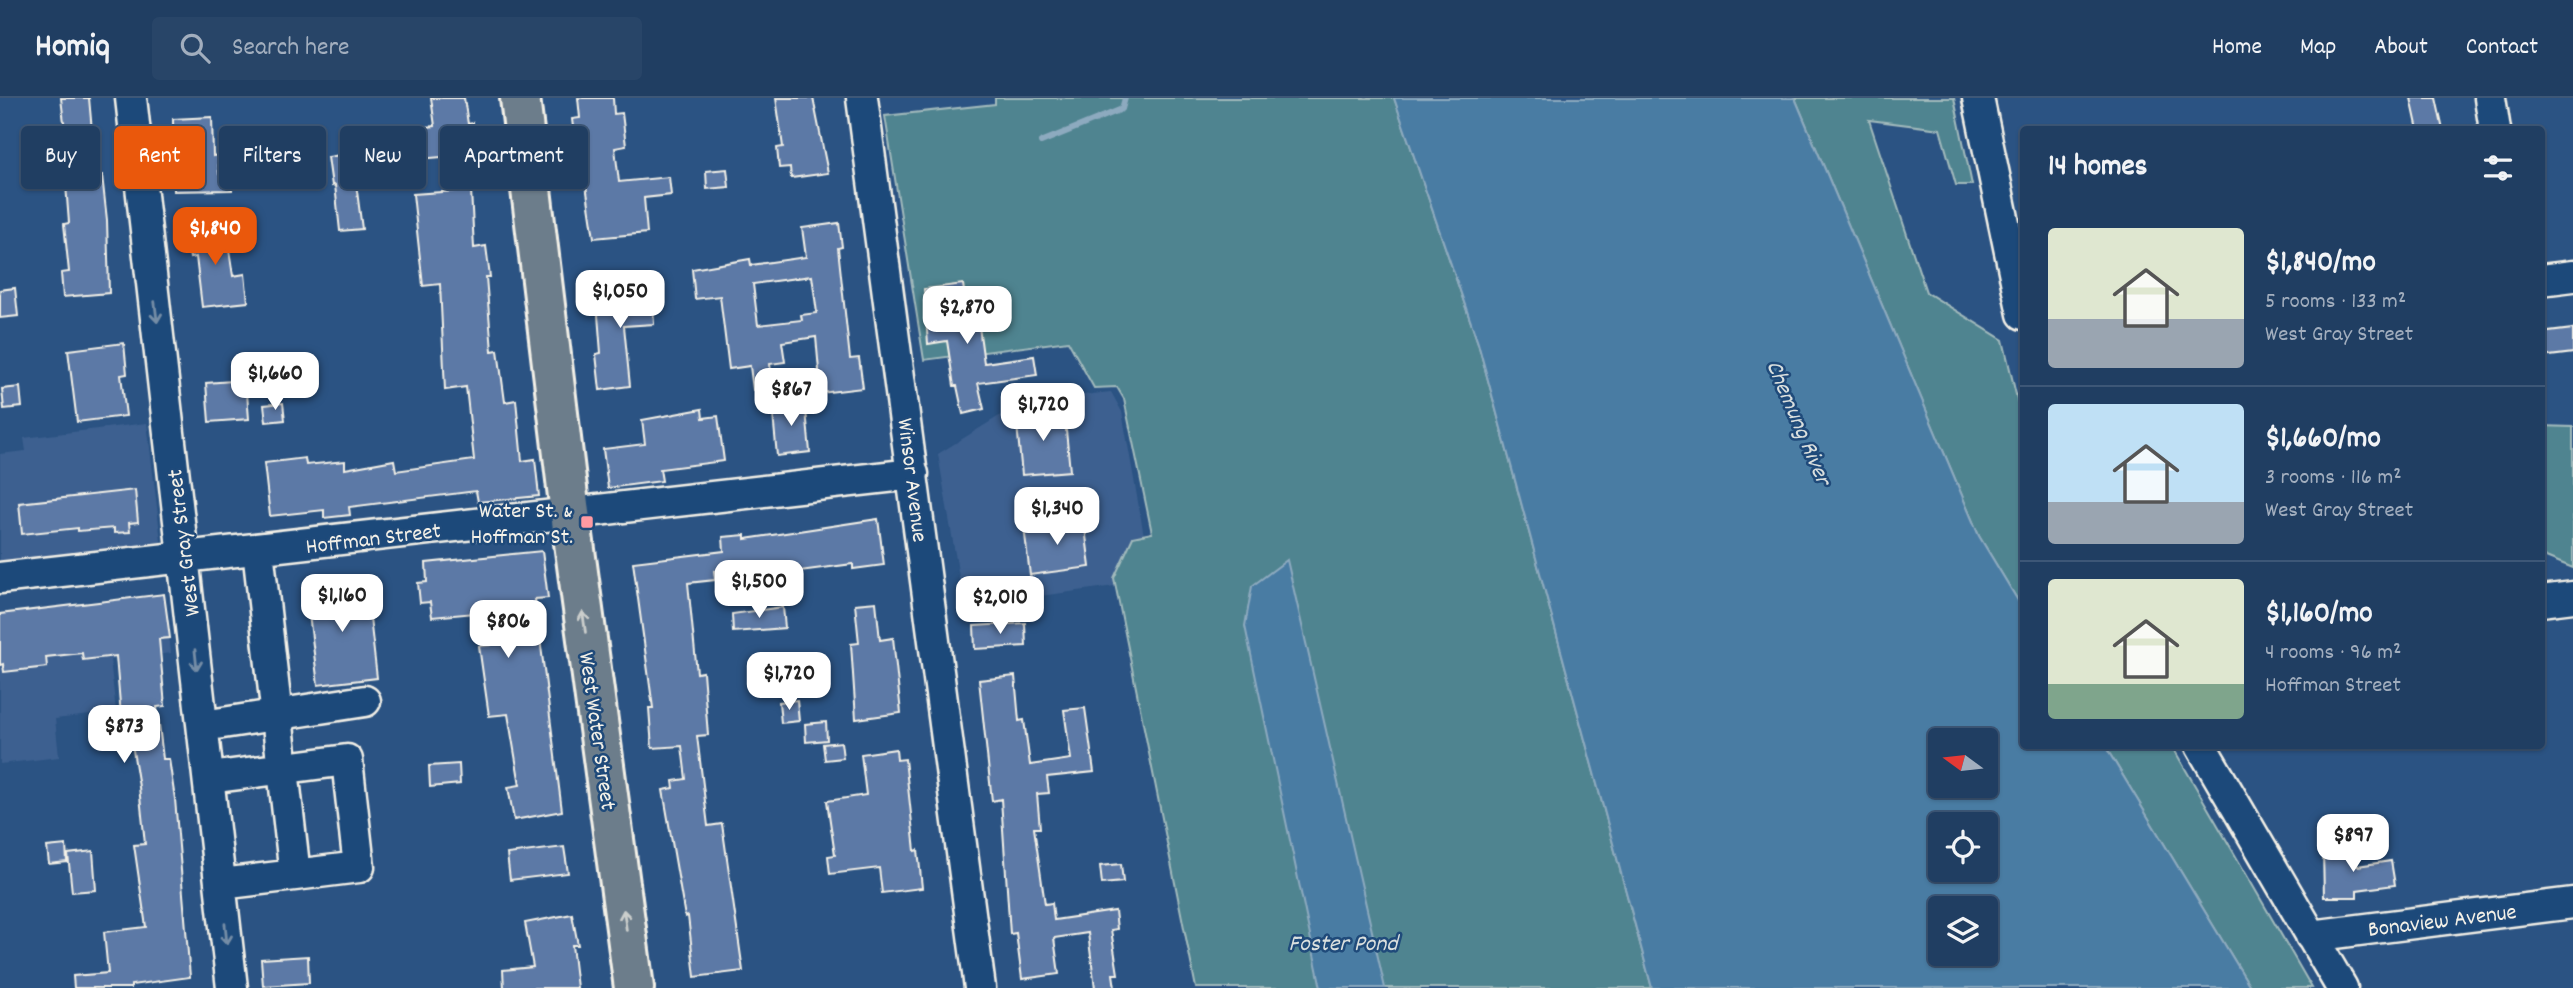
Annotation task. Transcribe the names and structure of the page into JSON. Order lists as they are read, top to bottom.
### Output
{
  "streets": {
    "main road": ["West Water Street"],
    "street": [
      "Winsor Avenue",
      "Hoffman Street",
      "West Gray Street",
      "Bonaview Avenue"
    ]
  },
  "crossings": [
    ["Winsor Avenue", "Hoffman Street"],
    ["Hoffman Street", "West Gray Street"],
    ["Hoffman Street", "West Water Street"]
  ],
  "one_way": ["West Gray Street", "West Water Street"],
  "water": ["Chemung River", "Foster Pond"],
  "places": {
    "transit": ["Water St. & Hoffman St."]
  },
  "north": "left",
  "page": {
    "header": "Homiq",
    "search": "Search here",
    "nav": [
      "Home",
      "Map",
      "About",
      "Contact"
    ],
    "chip": [
      "Buy",
      "Rent",
      "Filters",
      "New",
      "Apartment"
    ],
    "heading": "14 homes",
    "price": [
      "$1,840",
      "$1,050",
      "$2,870",
      "$1,660",
      "$867",
      "$1,720",
      "$1,340",
      "$1,500",
      "$1,160",
      "$2,010",
      "$806",
      "$1,720",
      "$873",
      "$897"
    ],
    "list": [
      {
        "name": "$1,840/mo",
        "note": "5 rooms · 133 m² · West Gray Street"
      },
      {
        "name": "$1,660/mo",
        "note": "3 rooms · 116 m² · West Gray Street"
      },
      {
        "name": "$1,160/mo",
        "note": "4 rooms · 96 m² · Hoffman Street"
      }
    ]
  }
}
